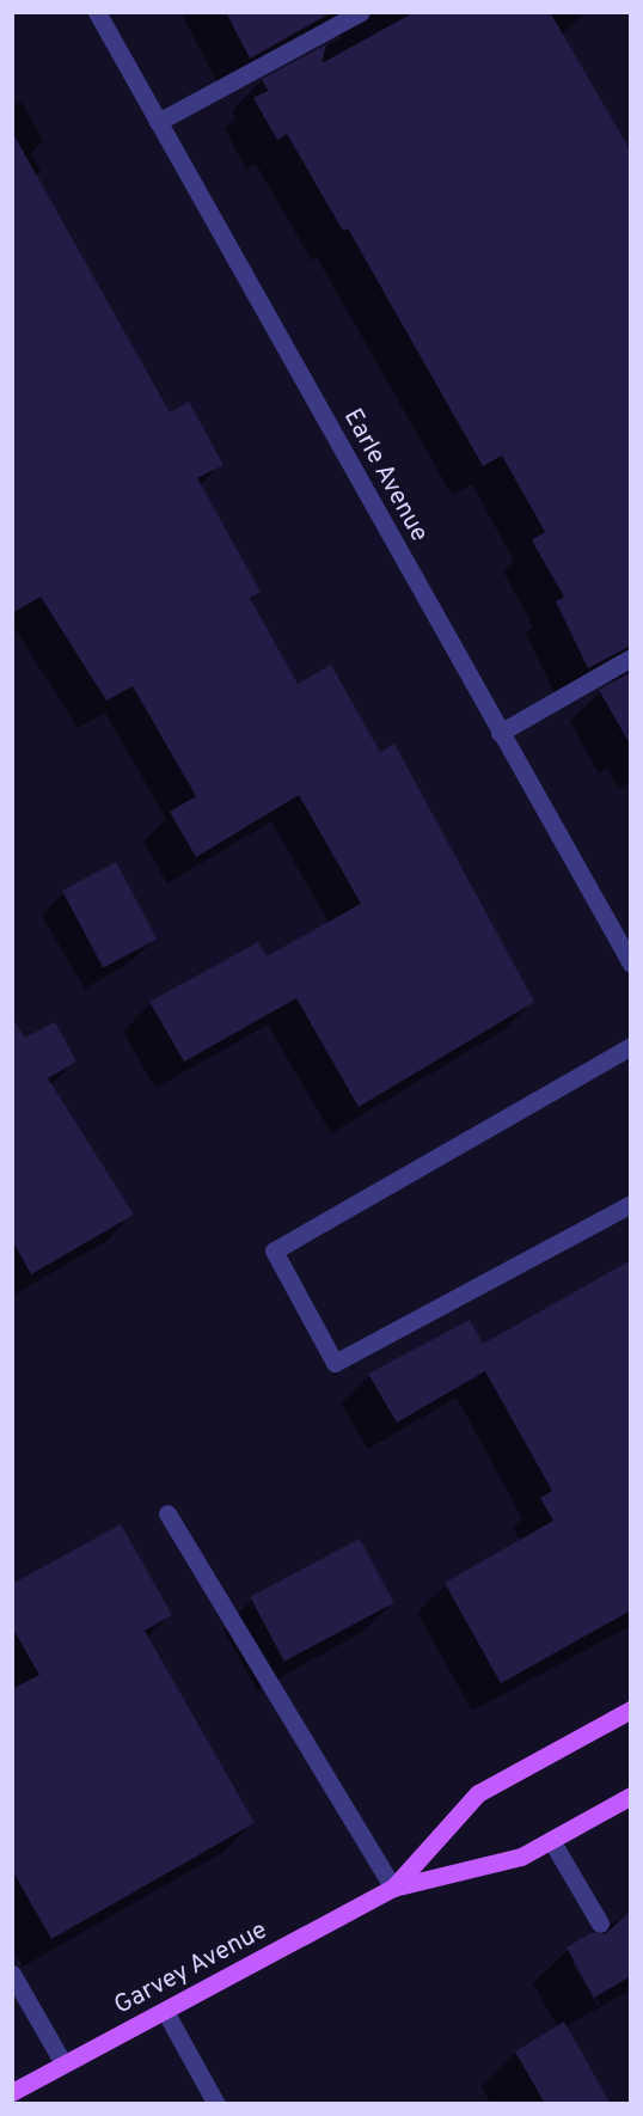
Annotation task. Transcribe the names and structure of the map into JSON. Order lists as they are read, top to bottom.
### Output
{
  "streets": {
    "main road": ["Garvey Avenue"],
    "street": ["Earle Avenue"]
  }
}
